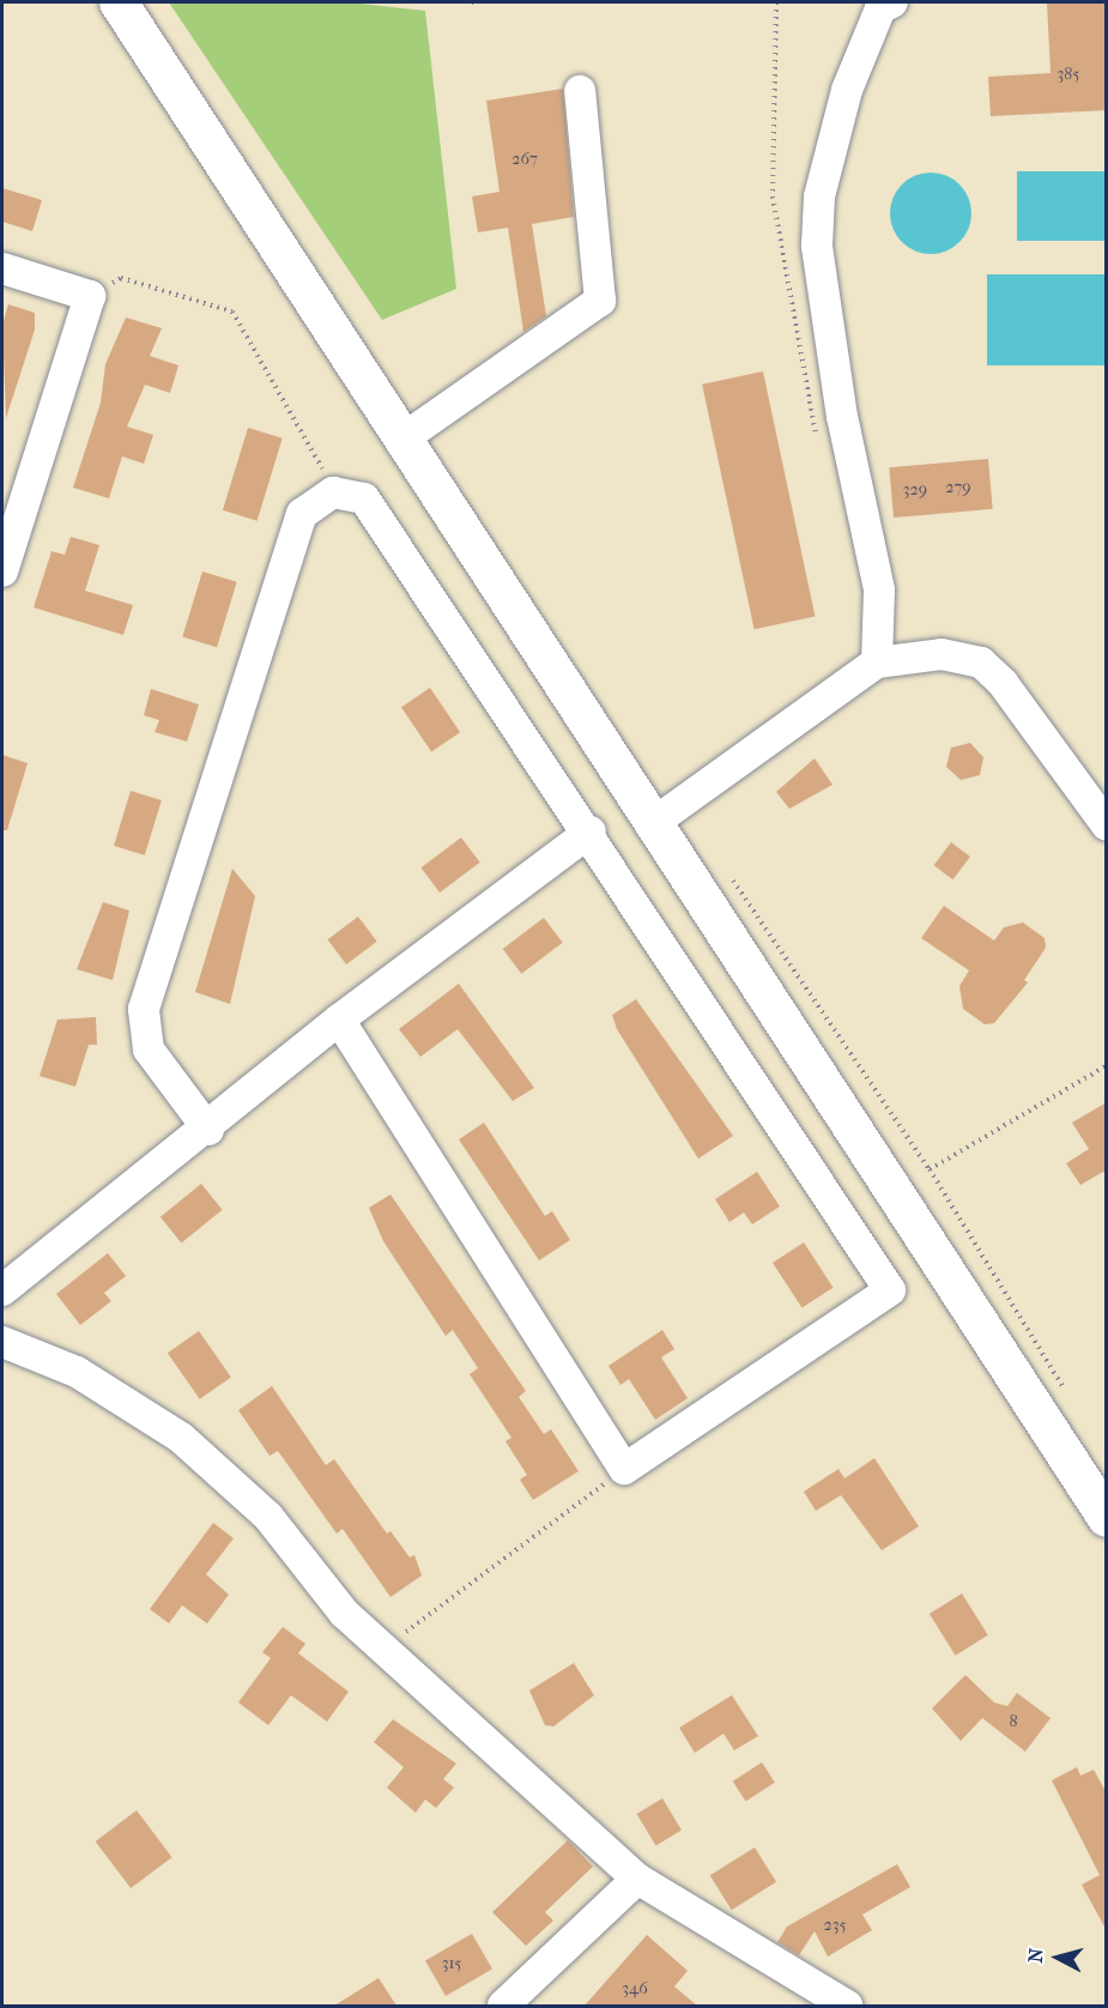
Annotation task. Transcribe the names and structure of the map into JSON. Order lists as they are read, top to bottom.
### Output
{
  "house_numbers": [
    "385",
    "267",
    "279",
    "329",
    "8",
    "235",
    "315",
    "346"
  ],
  "north": "left"
}
